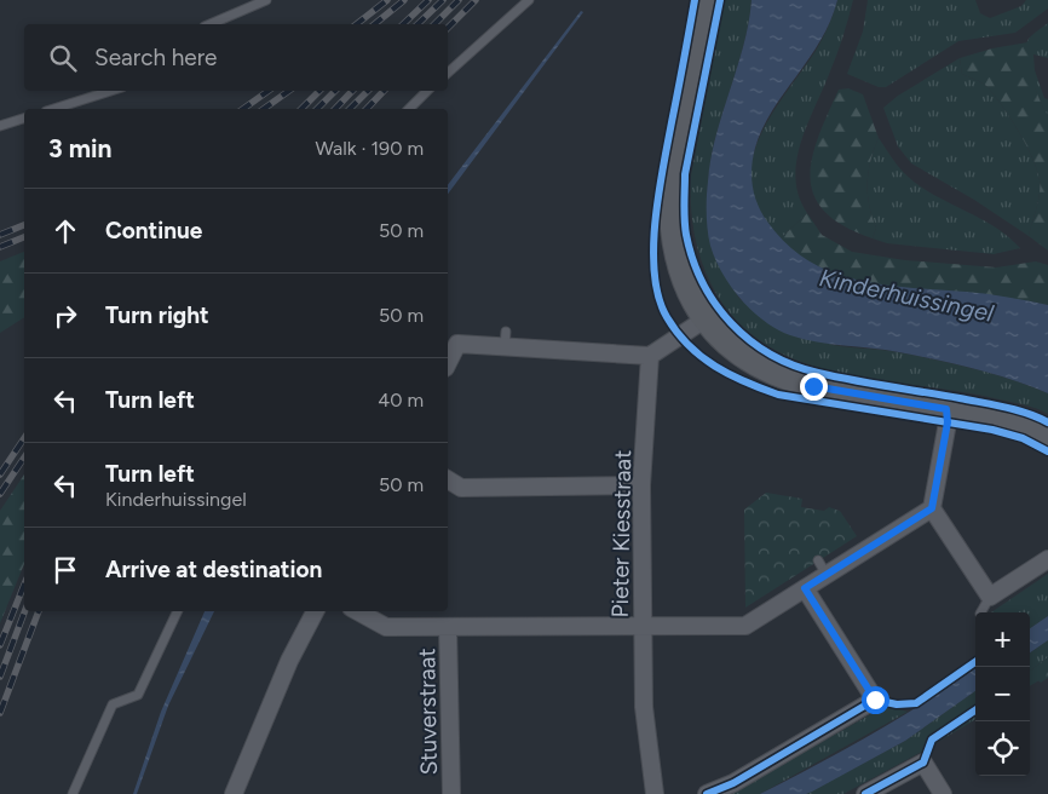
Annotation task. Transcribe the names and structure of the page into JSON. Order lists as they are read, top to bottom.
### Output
{
  "streets": {
    "street": ["Pieter Kiesstraat", "Stuverstraat"]
  },
  "water": ["Kinderhuissingel"],
  "page": {
    "search": "Search here",
    "heading": ["3 min", "Walk · 190 m"],
    "list": [
      ["Continue", "50 m"],
      ["Turn right", "50 m"],
      ["Turn left", "40 m"],
      ["Turn left", "Kinderhuissingel", "50 m"],
      "Arrive at destination"
    ],
    "map_buttons": ["+", "−"]
  }
}
